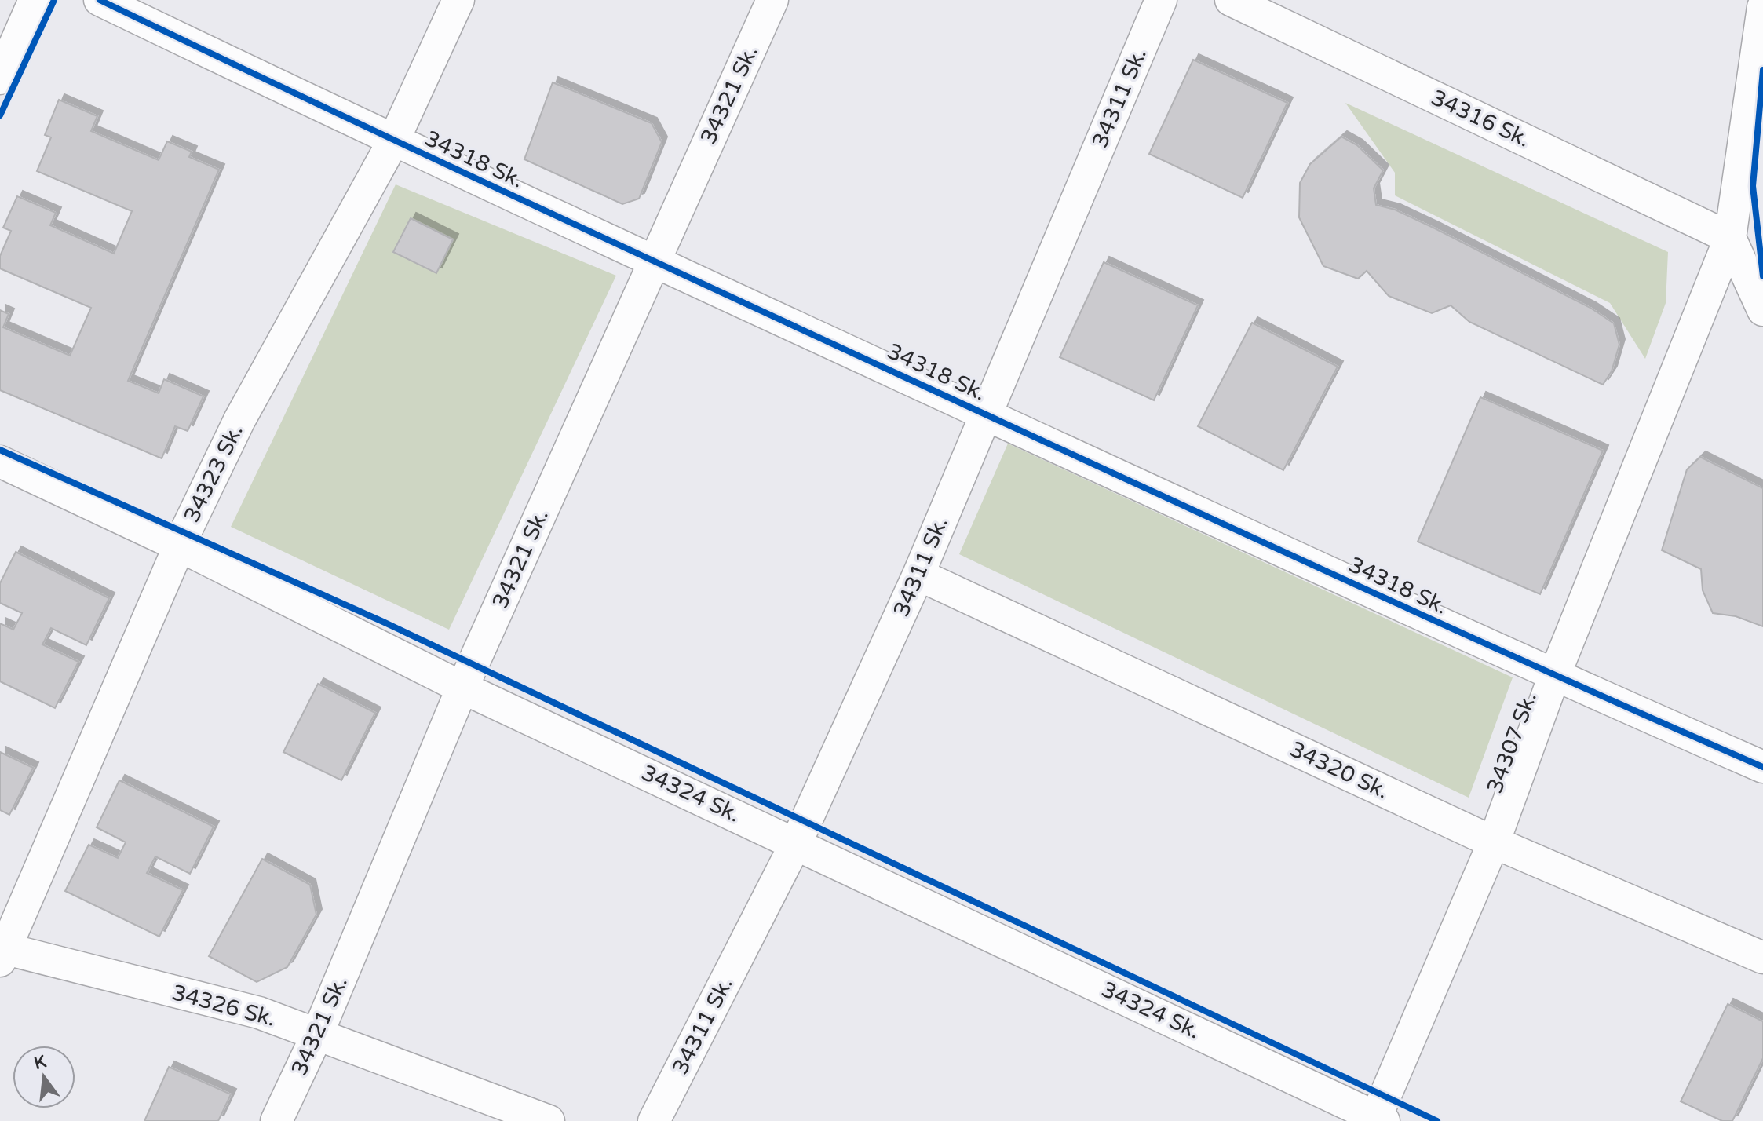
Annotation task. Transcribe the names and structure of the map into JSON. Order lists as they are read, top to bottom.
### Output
{
  "streets": {
    "street": [
      "34321 Sk.",
      "34311 Sk.",
      "34316 Sk.",
      "34318 Sk.",
      "34323 Sk.",
      "34307 Sk.",
      "34320 Sk.",
      "34324 Sk.",
      "34326 Sk."
    ]
  },
  "crossings": [
    ["34321 Sk.", "34318 Sk."],
    ["34321 Sk.", "34324 Sk."],
    ["34321 Sk.", "34326 Sk."],
    ["34311 Sk.", "34318 Sk."],
    ["34311 Sk.", "34320 Sk."],
    ["34311 Sk.", "34324 Sk."],
    ["34316 Sk.", "34307 Sk."],
    ["34318 Sk.", "34323 Sk."],
    ["34318 Sk.", "34307 Sk."],
    ["34323 Sk.", "34324 Sk."],
    ["34323 Sk.", "34326 Sk."],
    ["34307 Sk.", "34320 Sk."],
    ["34307 Sk.", "34324 Sk."]
  ],
  "north": "top"
}
